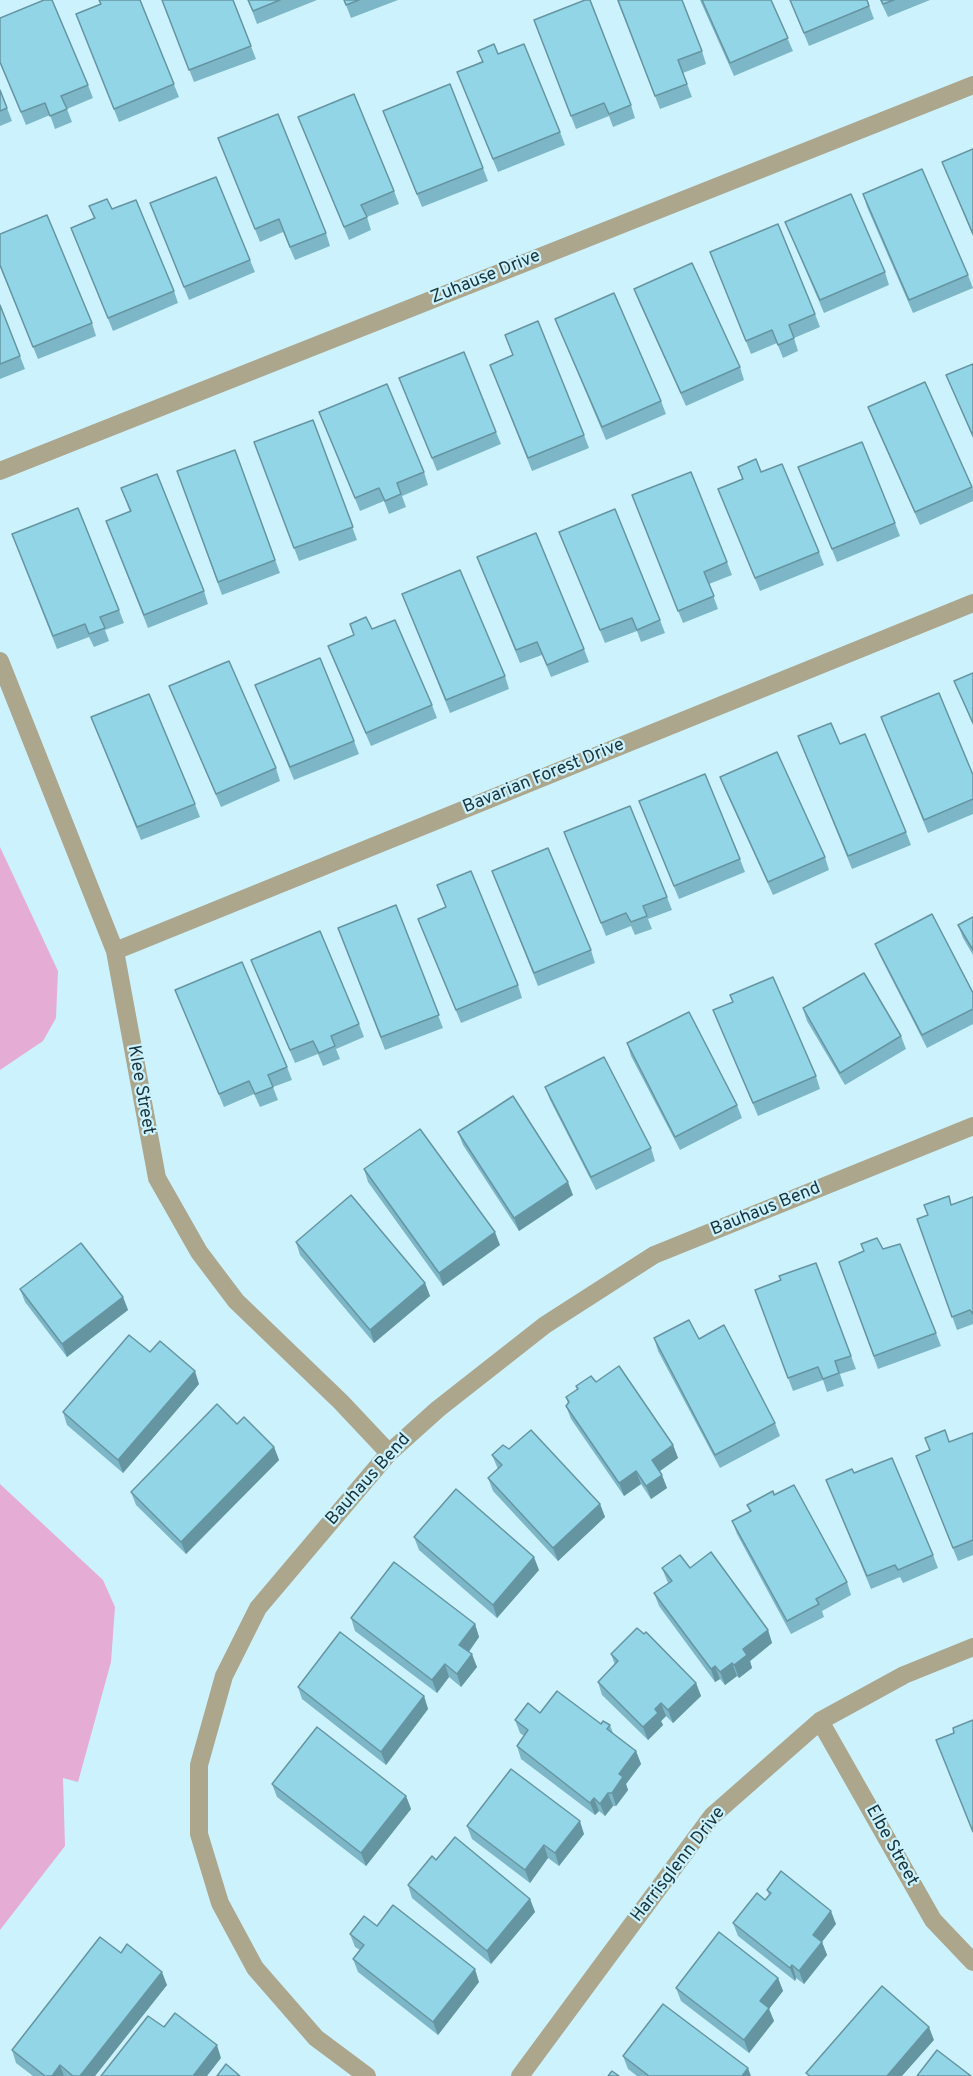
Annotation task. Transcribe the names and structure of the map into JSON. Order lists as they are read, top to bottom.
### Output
{
  "streets": {
    "street": [
      "Zuhause Drive",
      "Bavarian Forest Drive",
      "Klee Street",
      "Bauhaus Bend",
      "Elbe Street",
      "Harrisglenn Drive"
    ]
  },
  "crossings": [
    ["Bavarian Forest Drive", "Klee Street"],
    ["Klee Street", "Bauhaus Bend"],
    ["Elbe Street", "Harrisglenn Drive"]
  ]
}
